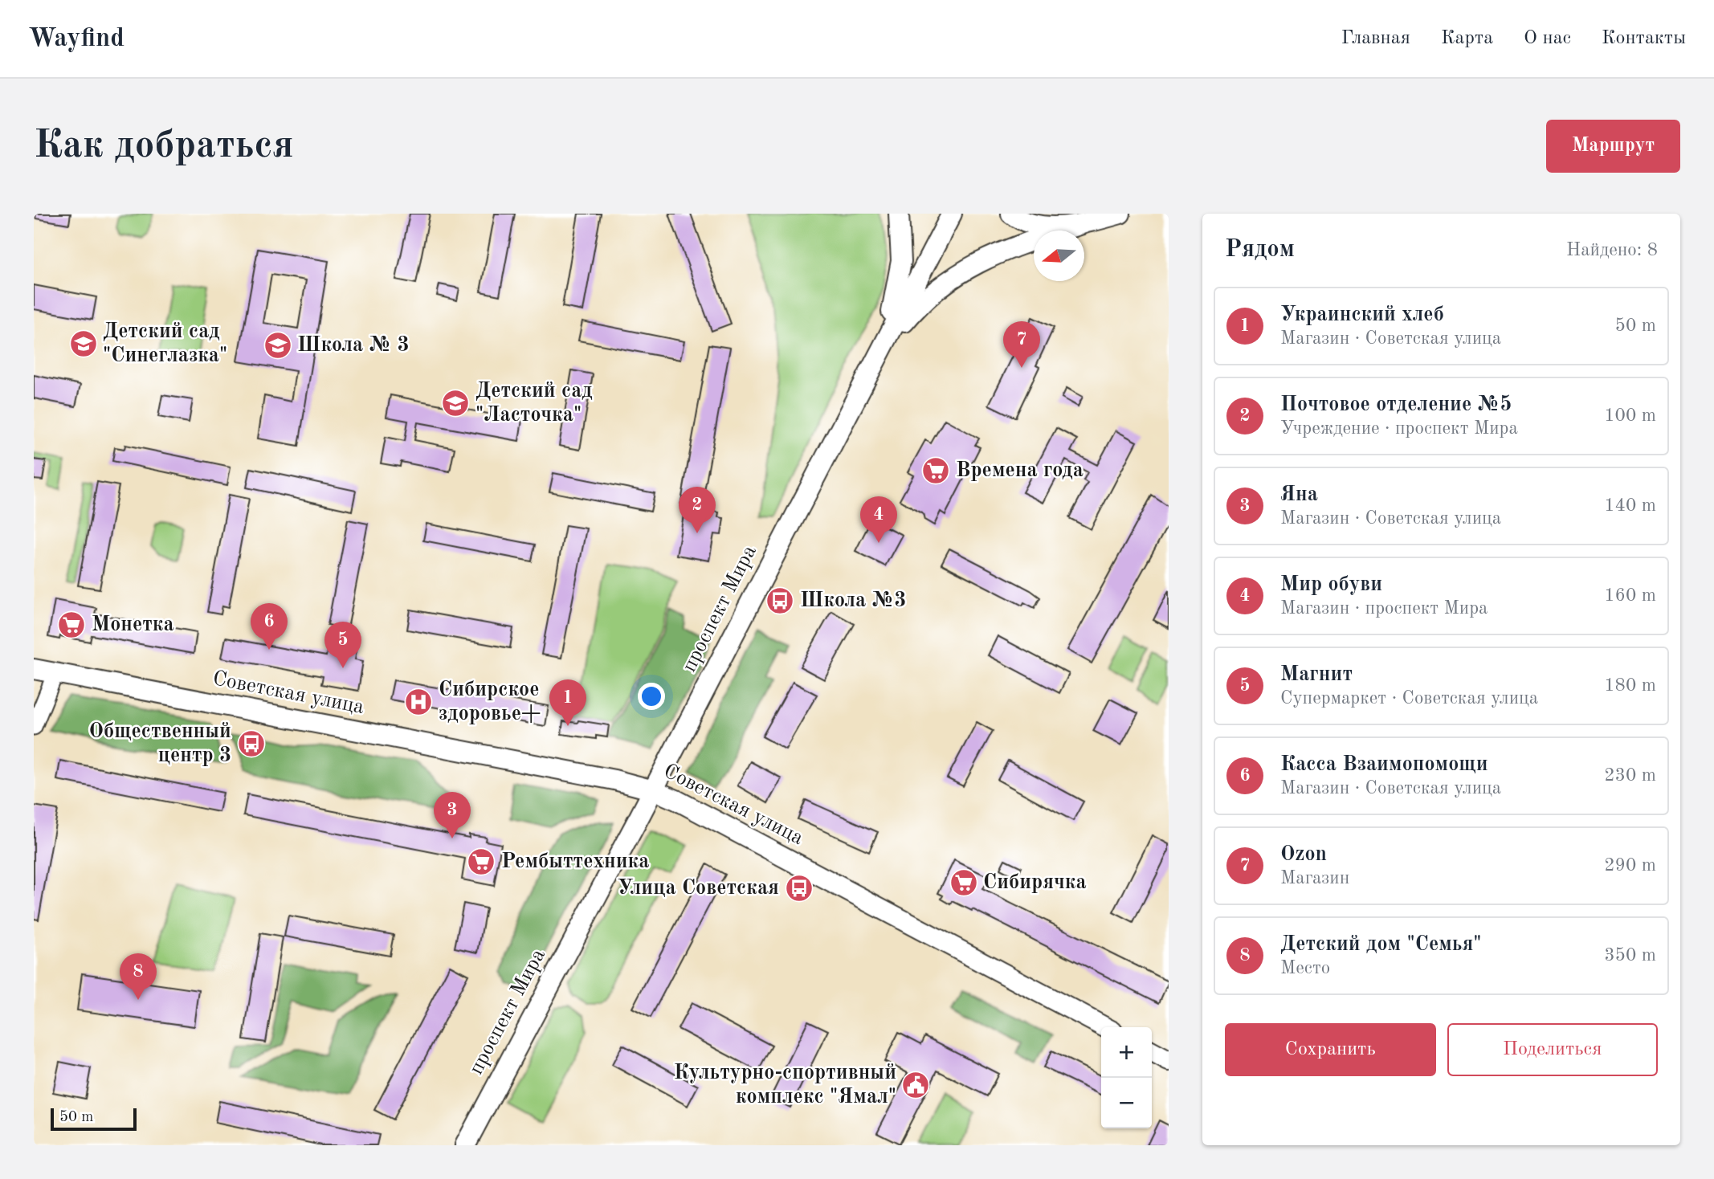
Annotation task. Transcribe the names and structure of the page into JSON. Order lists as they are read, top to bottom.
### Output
{
  "streets": {
    "main road": ["проспект Мира", "Советская улица"]
  },
  "crossings": [
    ["проспект Мира", "Советская улица"]
  ],
  "places": {
    "school or university": ["Детский сад \"Синеглазка\"", "Школа № 3", "Детский сад \"Ласточка\""],
    "supermarket": [
      "Времена года",
      "Монетка",
      "Рембыттехника",
      "Сибирячка"
    ],
    "bus stop": ["Школа №3", "Общественный центр 3", "Улица Советская"],
    "hospital": ["Сибирское здоровье+"],
    "public building": ["Культурно-спортивный комплекс \"Ямал\""]
  },
  "scale_bar": "50 m",
  "north": "left",
  "page": {
    "header": "Wayfind",
    "nav": [
      "Главная",
      "Карта",
      "О нас",
      "Контакты"
    ],
    "buttons": [
      "Маршрут",
      ["Сохранить", "Поделиться"]
    ],
    "title": "Как добраться",
    "heading": ["Рядом", "Найдено: 8"],
    "list": [
      {
        "mark": "1",
        "name": "Украинский хлеб",
        "note": "Магазин · Советская улица",
        "value": "50 m"
      },
      {
        "mark": "2",
        "name": "Почтовое отделение №5",
        "note": "Учреждение · проспект Мира",
        "value": "100 m"
      },
      {
        "mark": "3",
        "name": "Яна",
        "note": "Магазин · Советская улица",
        "value": "140 m"
      },
      {
        "mark": "4",
        "name": "Мир обуви",
        "note": "Магазин · проспект Мира",
        "value": "160 m"
      },
      {
        "mark": "5",
        "name": "Магнит",
        "note": "Супермаркет · Советская улица",
        "value": "180 m"
      },
      {
        "mark": "6",
        "name": "Касса Взаимопомощи",
        "note": "Магазин · Советская улица",
        "value": "230 m"
      },
      {
        "mark": "7",
        "name": "Ozon",
        "note": "Магазин",
        "value": "290 m"
      },
      {
        "mark": "8",
        "name": "Детский дом \"Семья\"",
        "note": "Место",
        "value": "350 m"
      }
    ],
    "pins": [
      "7",
      "2",
      "4",
      "6",
      "5",
      "1",
      "3",
      "8"
    ],
    "map_buttons": ["+", "−"],
    "scale": "50 m"
  }
}
